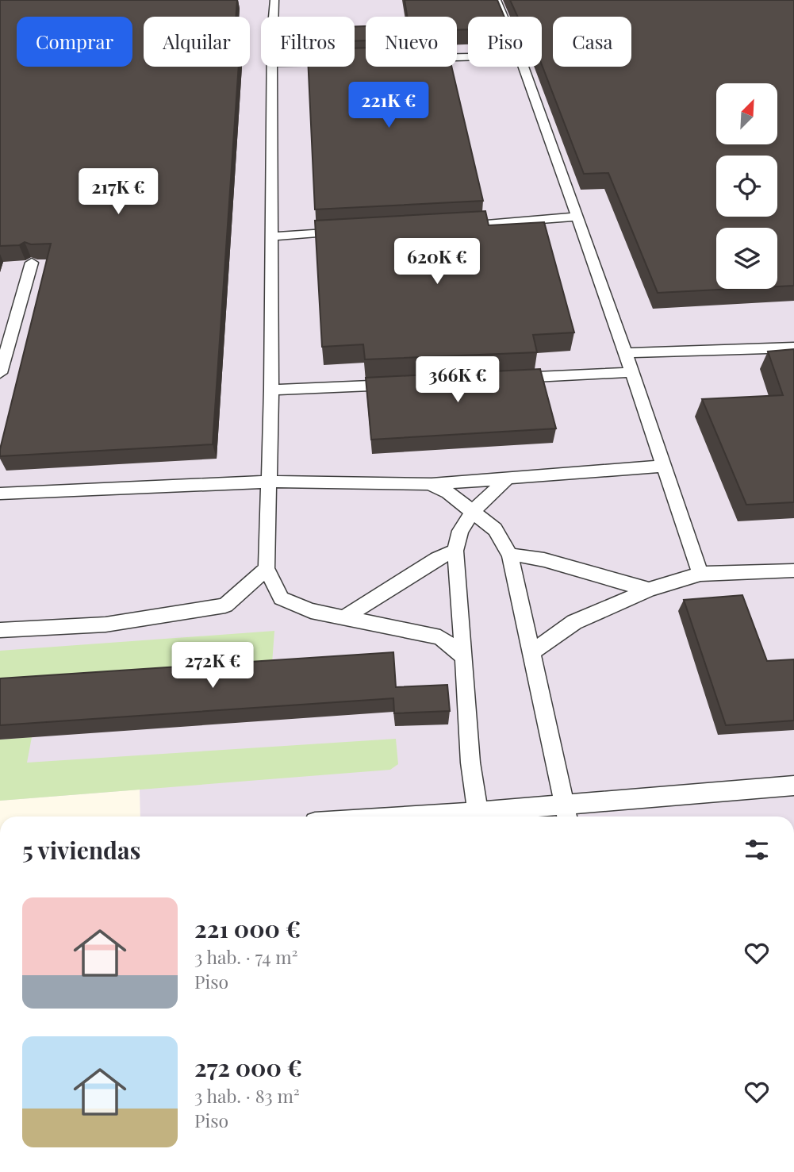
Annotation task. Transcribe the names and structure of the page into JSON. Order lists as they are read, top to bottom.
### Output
{
  "north": "top right",
  "page": {
    "chip": [
      "Comprar",
      "Alquilar",
      "Filtros",
      "Nuevo",
      "Piso",
      "Casa"
    ],
    "price": [
      "221K €",
      "217K €",
      "620K €",
      "366K €",
      "272K €"
    ],
    "heading": "5 viviendas",
    "list": [
      {
        "name": "221 000 €",
        "note": "3 hab. · 74 m² · Piso"
      },
      {
        "name": "272 000 €",
        "note": "3 hab. · 83 m² · Piso"
      }
    ]
  }
}
